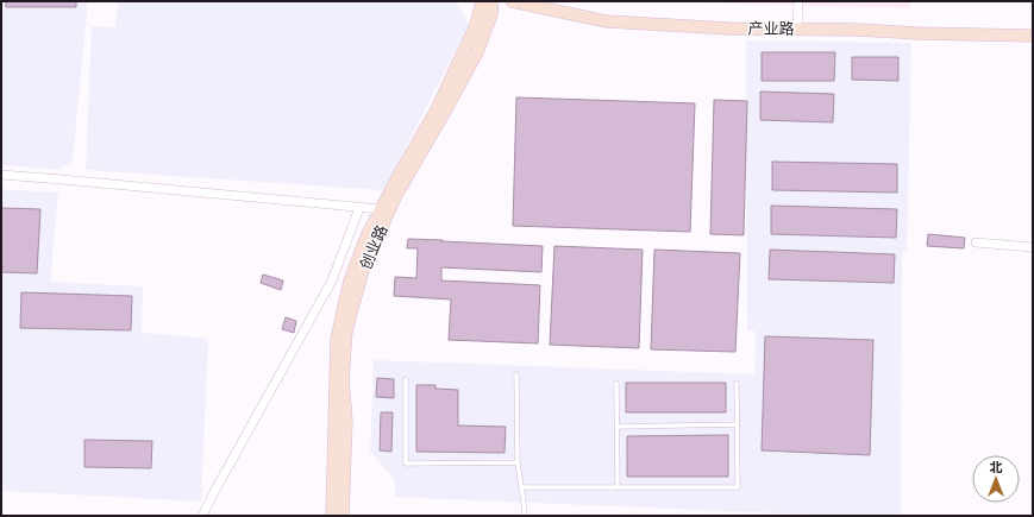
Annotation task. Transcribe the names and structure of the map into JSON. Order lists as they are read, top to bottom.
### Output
{
  "streets": {
    "street": ["产业路", "创业路"]
  },
  "north": "top"
}
